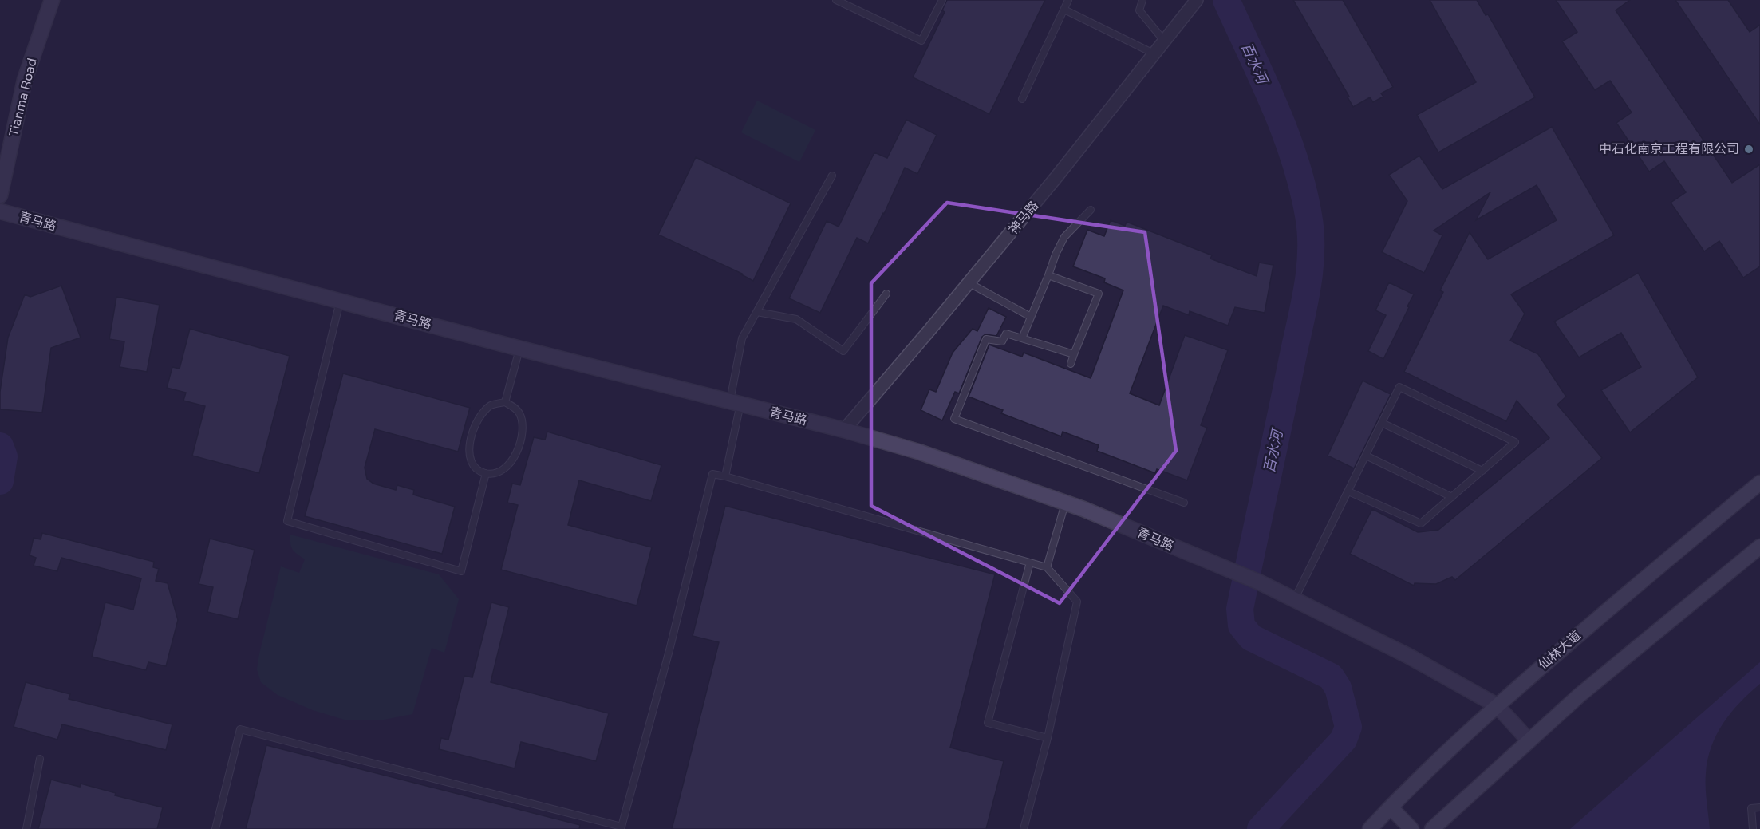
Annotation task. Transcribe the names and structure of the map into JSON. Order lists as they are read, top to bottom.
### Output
{
  "streets": {
    "main road": ["仙林大道"],
    "street": ["Tianma Road", "神马路", "青马路"]
  },
  "crossings": [
    ["神马路", "青马路"],
    ["青马路", "仙林大道"]
  ],
  "water": ["百水河"],
  "places": ["中石化南京工程有限公司"]
}
